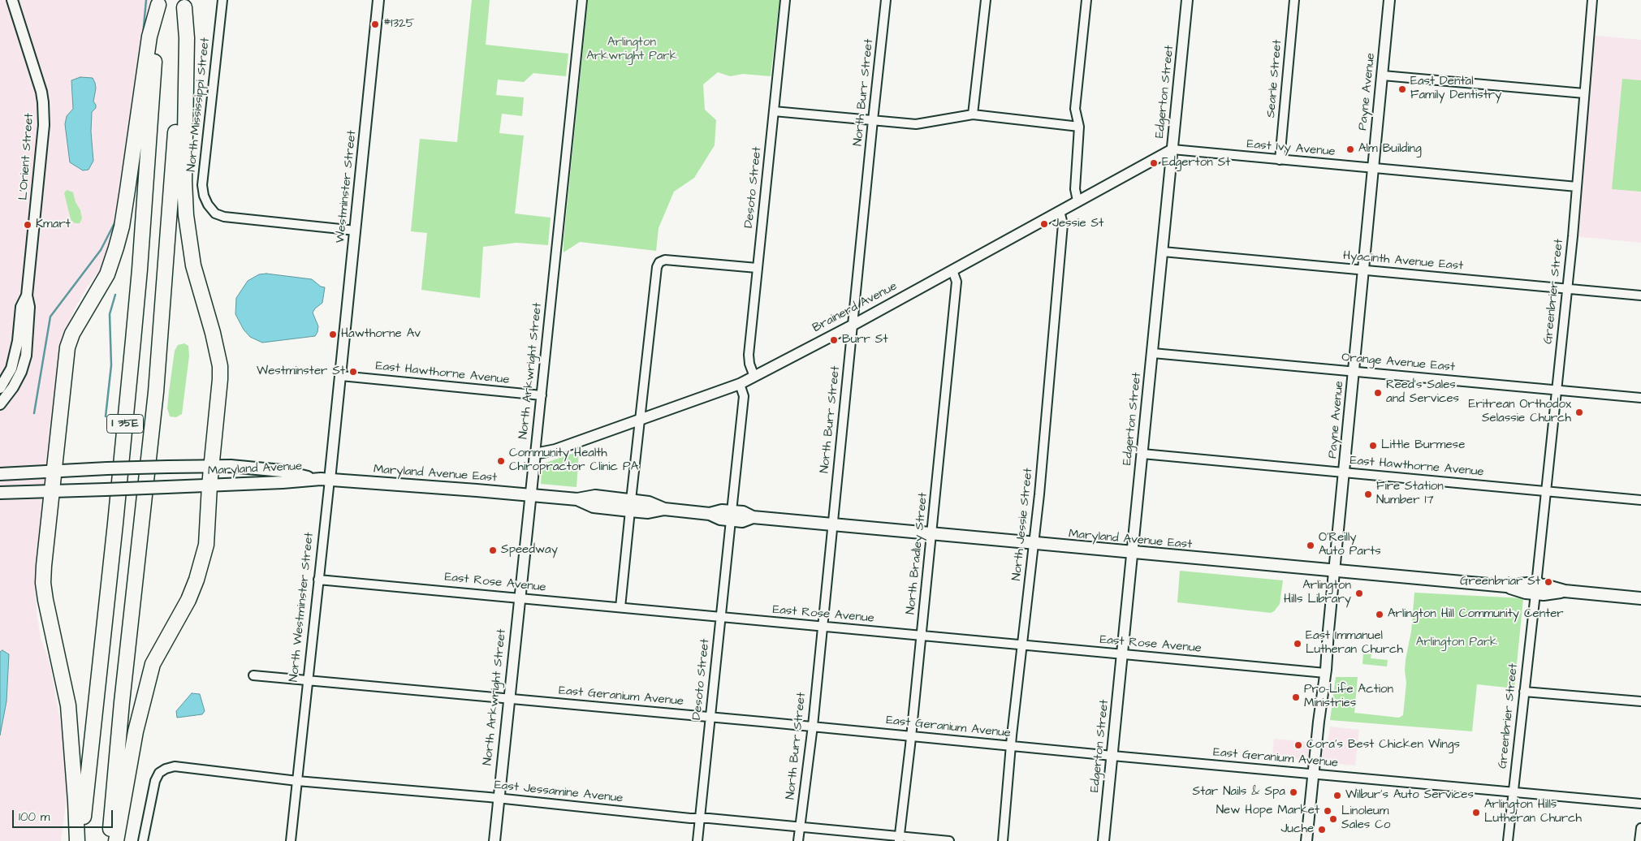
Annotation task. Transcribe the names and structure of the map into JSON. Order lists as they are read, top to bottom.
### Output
{
  "streets": {
    "highway": ["I 35E"],
    "main road": ["Maryland Avenue", "Maryland Avenue East"],
    "street": [
      "Searle Street",
      "Edgerton Street",
      "Payne Avenue",
      "North Burr Street",
      "North Mississippi Street",
      "East Ivy Avenue",
      "L'Orient Street",
      "Westminster Street",
      "Desoto Street",
      "Hyacinth Avenue East",
      "Greenbrier Street",
      "Brainerd Avenue",
      "Orange Avenue East",
      "North Arkwright Street",
      "East Hawthorne Avenue",
      "North Jessie Street",
      "North Bradley Street",
      "East Rose Avenue",
      "North Westminster Street",
      "East Geranium Avenue",
      "East Jessamine Avenue"
    ]
  },
  "crossings": [
    ["Searle Street", "East Ivy Avenue"],
    ["Edgerton Street", "East Ivy Avenue"],
    ["Edgerton Street", "Hyacinth Avenue East"],
    ["Edgerton Street", "Brainerd Avenue"],
    ["Edgerton Street", "Orange Avenue East"],
    ["Edgerton Street", "East Hawthorne Avenue"],
    ["Edgerton Street", "Maryland Avenue East"],
    ["Edgerton Street", "East Rose Avenue"],
    ["Edgerton Street", "East Geranium Avenue"],
    ["Payne Avenue", "East Ivy Avenue"],
    ["Payne Avenue", "Hyacinth Avenue East"],
    ["Payne Avenue", "Orange Avenue East"],
    ["Payne Avenue", "East Hawthorne Avenue"],
    ["Payne Avenue", "Maryland Avenue East"],
    ["Payne Avenue", "East Rose Avenue"],
    ["Payne Avenue", "East Geranium Avenue"],
    ["North Burr Street", "Brainerd Avenue"],
    ["North Burr Street", "Maryland Avenue East"],
    ["North Burr Street", "East Rose Avenue"],
    ["North Burr Street", "East Geranium Avenue"],
    ["North Burr Street", "East Jessamine Avenue"],
    ["North Mississippi Street", "Westminster Street"],
    ["East Ivy Avenue", "Greenbrier Street"],
    ["East Ivy Avenue", "Brainerd Avenue"],
    ["Westminster Street", "East Hawthorne Avenue"],
    ["Westminster Street", "North Westminster Street"],
    ["Desoto Street", "Brainerd Avenue"],
    ["Desoto Street", "Maryland Avenue East"],
    ["Desoto Street", "East Rose Avenue"],
    ["Desoto Street", "East Geranium Avenue"],
    ["Desoto Street", "East Jessamine Avenue"],
    ["Hyacinth Avenue East", "Greenbrier Street"],
    ["Greenbrier Street", "Orange Avenue East"],
    ["Greenbrier Street", "East Hawthorne Avenue"],
    ["Greenbrier Street", "Maryland Avenue East"],
    ["Greenbrier Street", "East Geranium Avenue"],
    ["Brainerd Avenue", "North Arkwright Street"],
    ["Brainerd Avenue", "North Jessie Street"],
    ["Brainerd Avenue", "North Bradley Street"],
    ["North Arkwright Street", "East Hawthorne Avenue"],
    ["North Arkwright Street", "Maryland Avenue East"],
    ["North Arkwright Street", "East Rose Avenue"],
    ["North Arkwright Street", "East Geranium Avenue"],
    ["North Arkwright Street", "East Jessamine Avenue"],
    ["East Hawthorne Avenue", "North Westminster Street"],
    ["Maryland Avenue", "Maryland Avenue East"],
    ["Maryland Avenue East", "North Jessie Street"],
    ["Maryland Avenue East", "North Bradley Street"],
    ["Maryland Avenue East", "North Westminster Street"],
    ["North Jessie Street", "East Rose Avenue"],
    ["North Jessie Street", "East Geranium Avenue"],
    ["North Bradley Street", "East Rose Avenue"],
    ["North Bradley Street", "East Geranium Avenue"],
    ["North Bradley Street", "East Jessamine Avenue"],
    ["East Rose Avenue", "North Westminster Street"],
    ["North Westminster Street", "East Geranium Avenue"],
    ["North Westminster Street", "East Jessamine Avenue"]
  ],
  "parks": ["Arlington Arkwright Park", "Arlington Park"],
  "places": [
    "#1325",
    "East Dental Family Dentistry",
    "Alm Building",
    "Edgerton St",
    "Jessie St",
    "Kmart",
    "Hawthorne Av",
    "Burr St",
    "Westminster St",
    "Reed's Sales and Services",
    "Eritrean Orthodox Selassie Church",
    "Little Burmese",
    "Community Health Chiropractor Clinic PA",
    "Fire Station Number 17",
    "O'Reilly Auto Parts",
    "Speedway",
    "Greenbriar St",
    "Arlington Hills Library",
    "Arlington Hill Community Center",
    "East Immanuel Lutheran Church",
    "Pro-Life Action Ministries",
    "Cora's Best Chicken Wings",
    "Star Nails & Spa",
    "Wilbur's Auto Services",
    "New Hope Market",
    "Arlington Hills Lutheran Church",
    "Linoleum Sales Co",
    "Juche"
  ],
  "scale_bar": "100 m"
}
